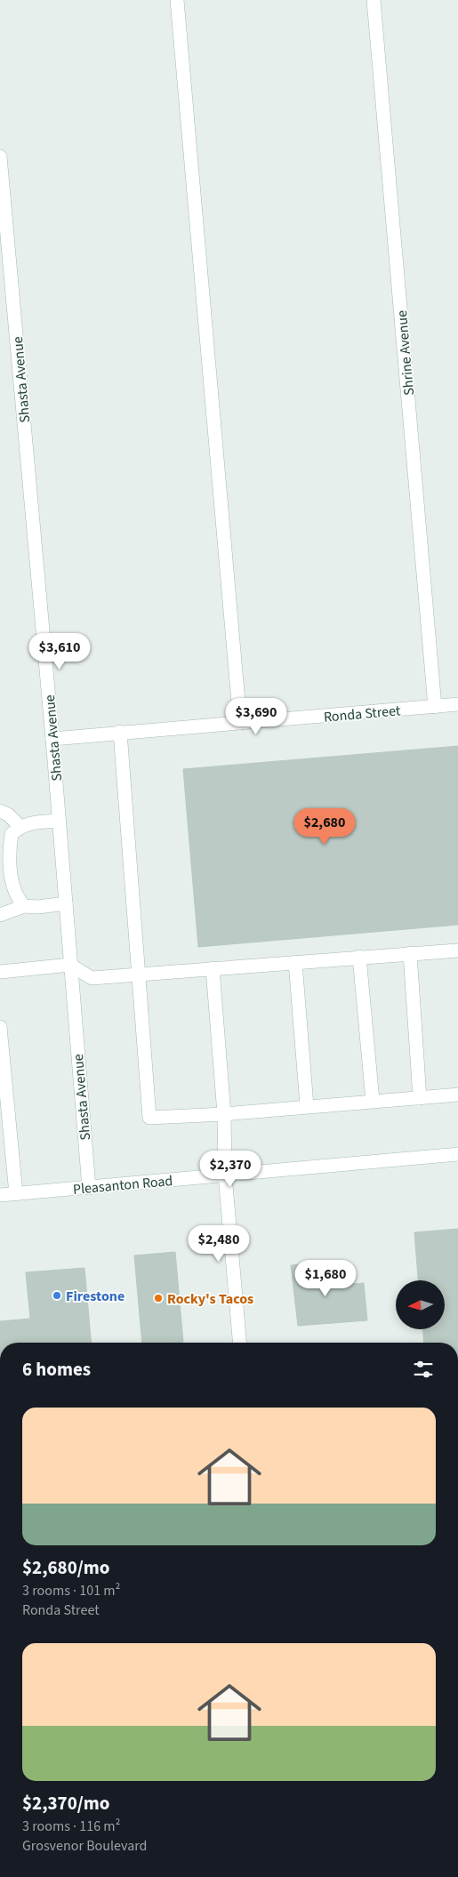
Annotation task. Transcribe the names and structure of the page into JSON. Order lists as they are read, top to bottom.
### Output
{
  "streets": {
    "street": [
      "Shrine Avenue",
      "Shasta Avenue",
      "Ronda Street",
      "Pleasanton Road"
    ]
  },
  "crossings": [
    ["Shrine Avenue", "Ronda Street"],
    ["Shasta Avenue", "Ronda Street"],
    ["Shasta Avenue", "Pleasanton Road"]
  ],
  "places": ["Firestone", "Rocky's Tacos"],
  "north": "left",
  "page": {
    "price": [
      "$3,610",
      "$3,690",
      "$2,680",
      "$2,370",
      "$2,480",
      "$1,680"
    ],
    "heading": "6 homes",
    "list": [
      {
        "name": "$2,680/mo",
        "note": "3 rooms · 101 m² · Ronda Street"
      },
      {
        "name": "$2,370/mo",
        "note": "3 rooms · 116 m² · Grosvenor Boulevard"
      }
    ]
  }
}
